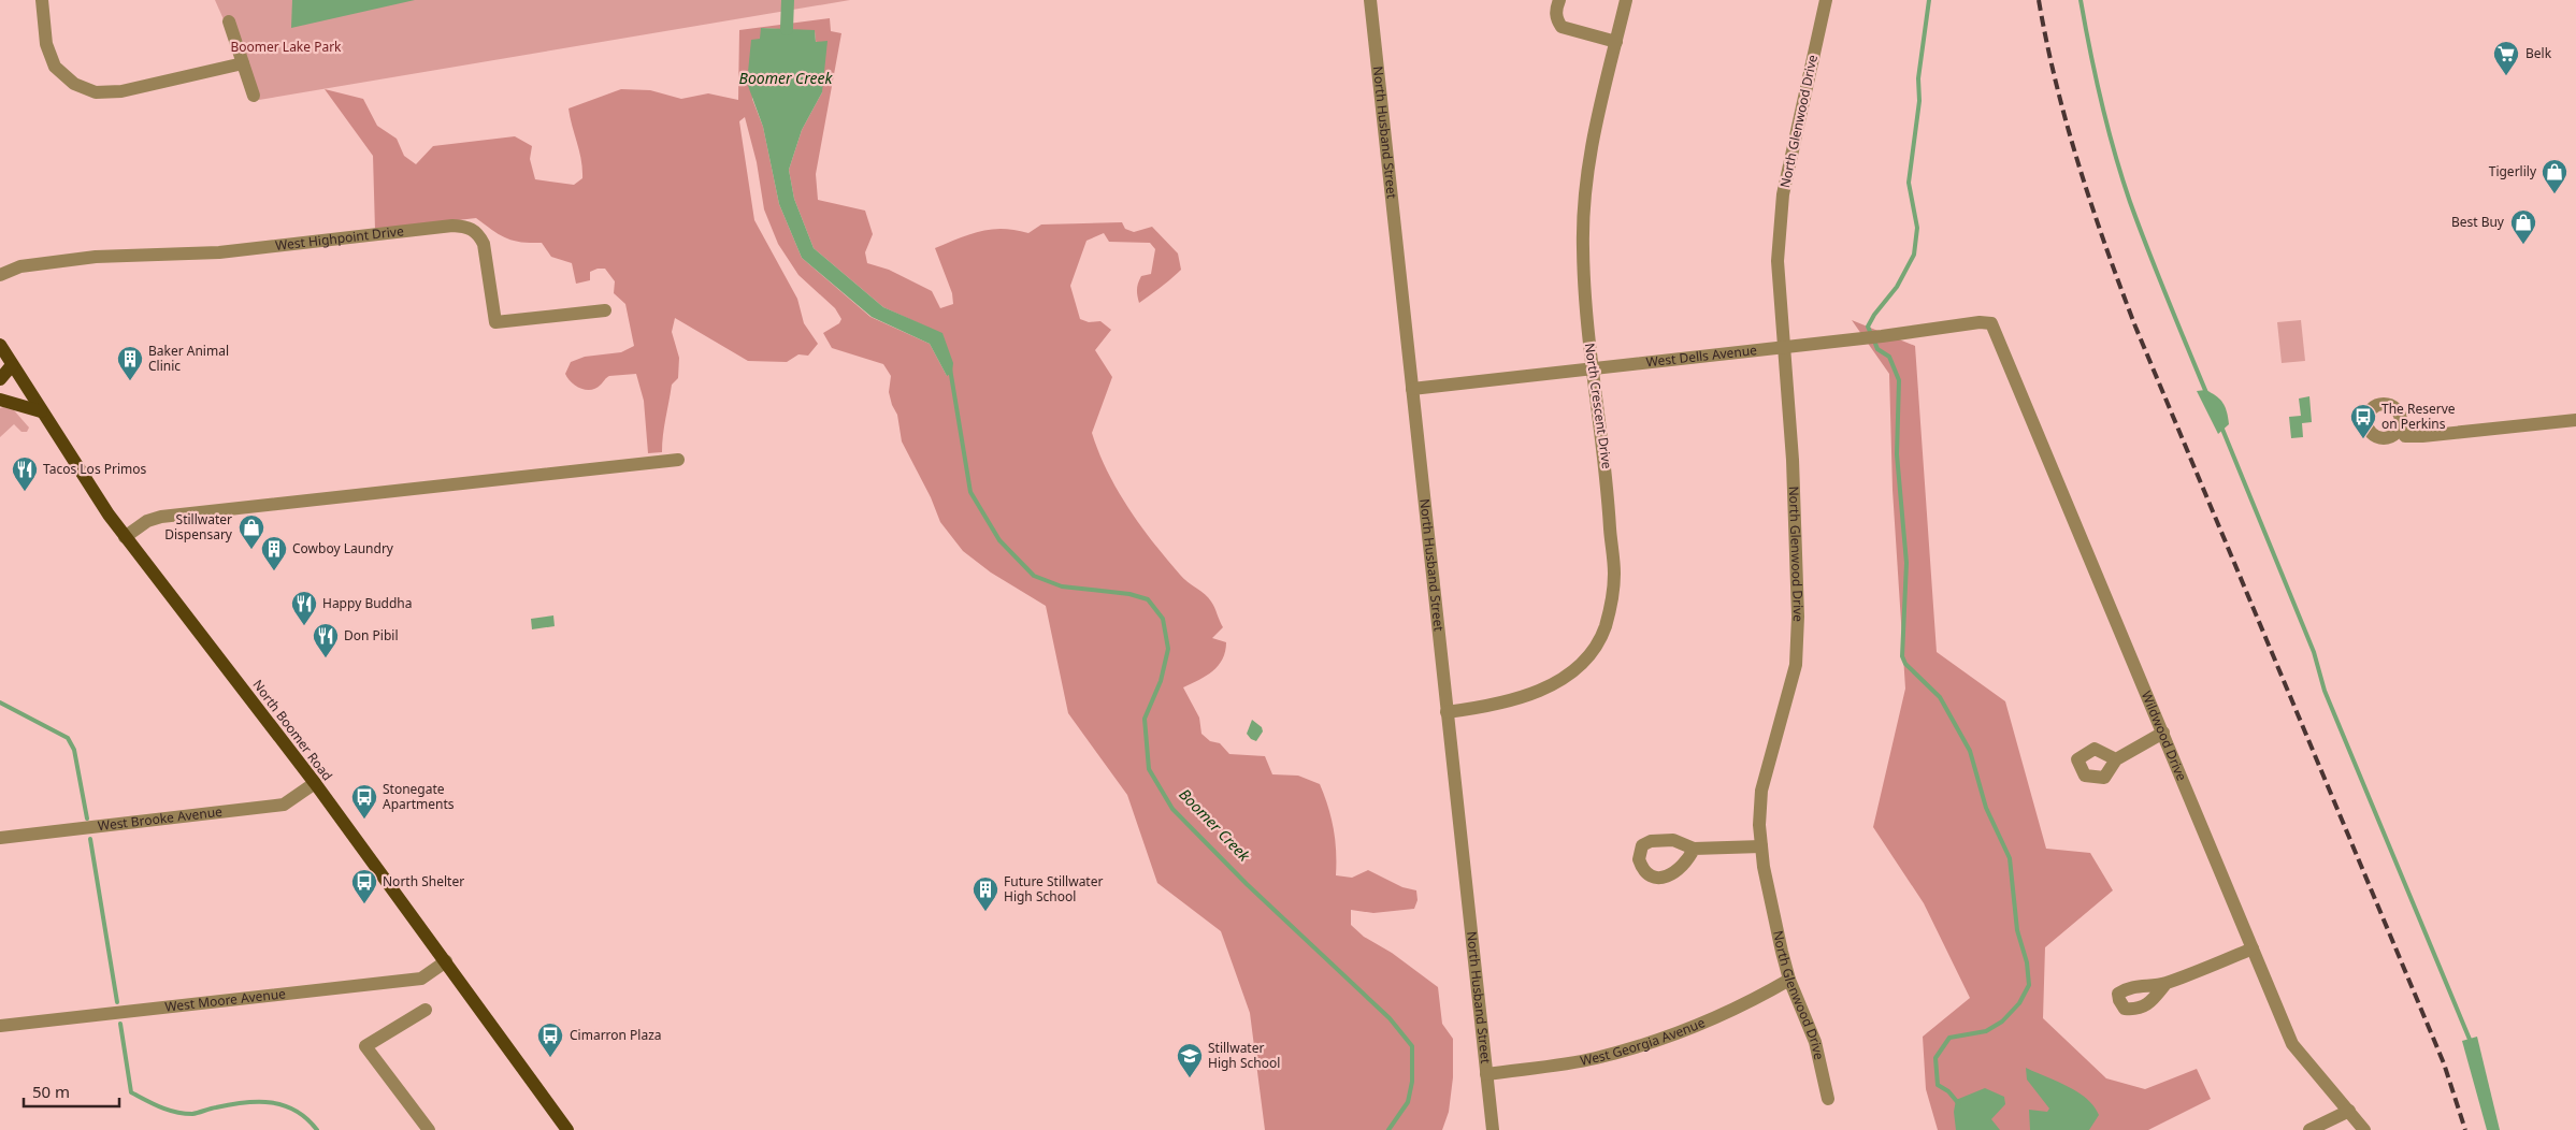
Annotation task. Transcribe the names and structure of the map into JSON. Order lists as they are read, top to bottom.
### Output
{
  "streets": {
    "main road": ["North Boomer Road"],
    "street": [
      "North Glenwood Drive",
      "North Husband Street",
      "West Highpoint Drive",
      "West Dells Avenue",
      "North Crescent Drive",
      "Wildwood Drive",
      "West Brooke Avenue",
      "West Moore Avenue",
      "West Georgia Avenue"
    ]
  },
  "crossings": [
    ["North Glenwood Drive", "West Dells Avenue"],
    ["North Glenwood Drive", "West Georgia Avenue"],
    ["North Husband Street", "West Dells Avenue"],
    ["North Husband Street", "North Crescent Drive"],
    ["North Husband Street", "West Georgia Avenue"],
    ["West Dells Avenue", "North Crescent Drive"],
    ["West Dells Avenue", "Wildwood Drive"],
    ["North Boomer Road", "West Brooke Avenue"],
    ["North Boomer Road", "West Moore Avenue"]
  ],
  "water": ["Boomer Creek"],
  "parks": ["Boomer Lake Park"],
  "places": {
    "supermarket": ["Belk"],
    "shop": ["Tigerlily", "Best Buy", "Stillwater Dispensary"],
    "building": ["Baker Animal Clinic", "Cowboy Laundry", "Future Stillwater High School"],
    "bus stop": [
      "The Reserve on Perkins",
      "Stonegate Apartments",
      "North Shelter",
      "Cimarron Plaza"
    ],
    "restaurant": ["Tacos Los Primos", "Happy Buddha", "Don Pibil"],
    "school or university": ["Stillwater High School"]
  },
  "scale_bar": "50 m"
}
